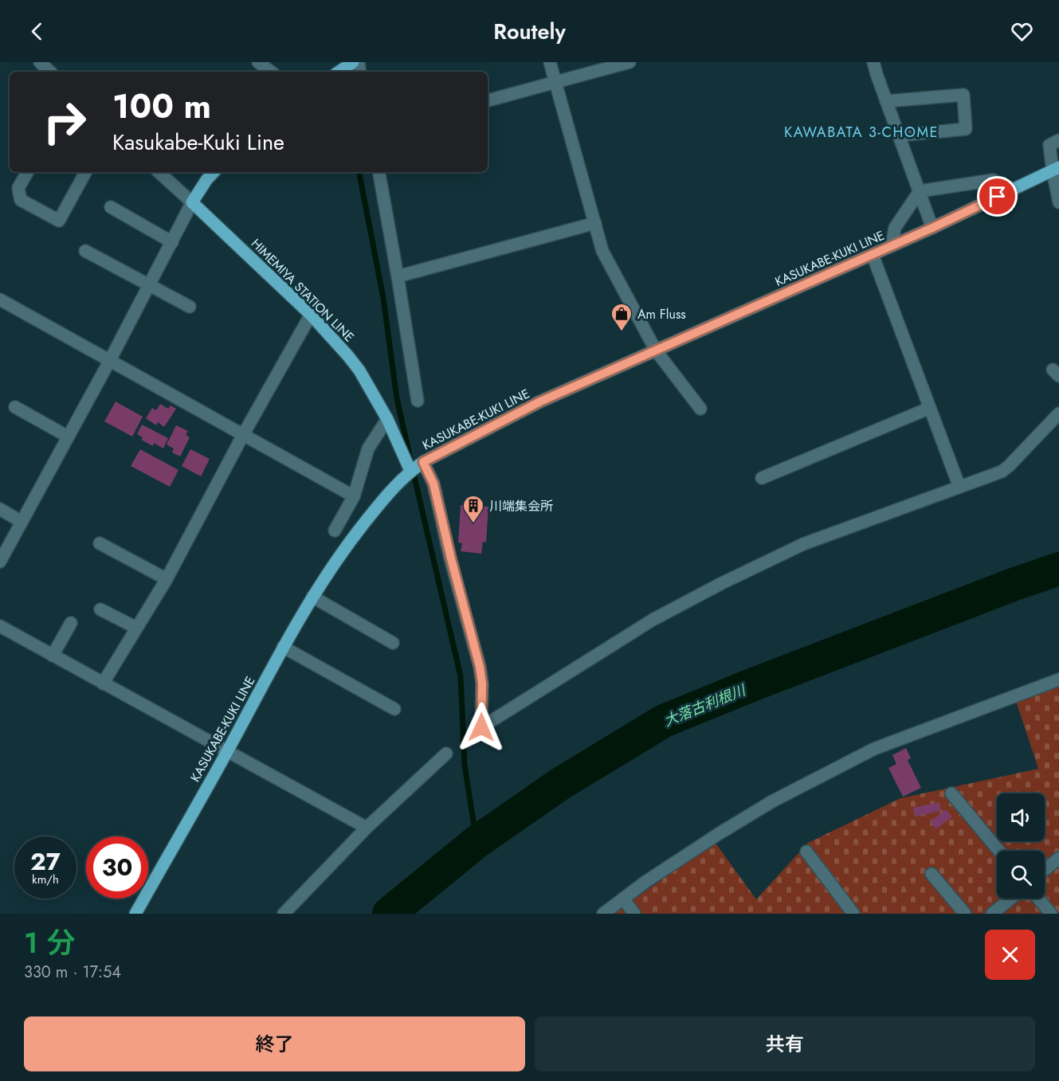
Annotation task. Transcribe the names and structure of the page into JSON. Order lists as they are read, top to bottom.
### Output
{
  "streets": {
    "main road": ["KASUKABE-KUKI LINE", "HIMEMIYA STATION LINE"]
  },
  "crossings": [
    ["KASUKABE-KUKI LINE", "HIMEMIYA STATION LINE"]
  ],
  "districts": ["KAWABATA 3-CHOME"],
  "water": ["大落古利根川"],
  "places": {
    "shop": ["Am Fluss"],
    "building": ["川端集会所"]
  },
  "page": {
    "header": "Routely",
    "turn": ["100 m", "Kasukabe-Kuki Line"],
    "speed": "27 km/h",
    "limit": "30",
    "heading": ["1 分", "330 m · 17:54"],
    "buttons": ["終了", "共有"]
  }
}
